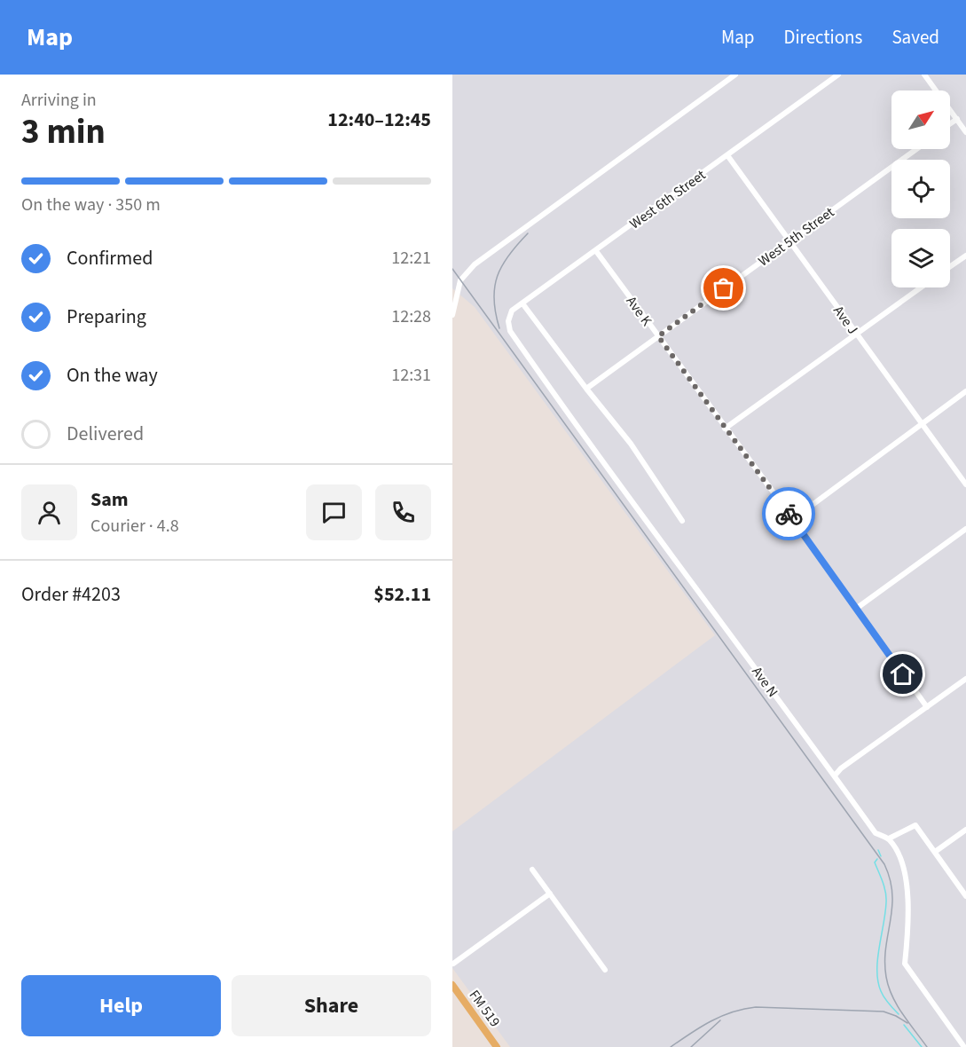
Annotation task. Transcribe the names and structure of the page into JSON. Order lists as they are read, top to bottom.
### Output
{
  "streets": {
    "main road": ["FM 519"],
    "street": [
      "West 6th Street",
      "West 5th Street",
      "Ave K",
      "Ave J",
      "Ave N"
    ]
  },
  "crossings": [
    ["West 6th Street", "Ave K"],
    ["West 6th Street", "Ave J"],
    ["West 6th Street", "Ave N"],
    ["West 5th Street", "Ave K"],
    ["West 5th Street", "Ave J"]
  ],
  "north": "top right",
  "page": {
    "header": "Map",
    "nav": ["Map", "Directions", "Saved"],
    "heading": ["3 min", "Arriving in", "12:40–12:45"],
    "panel": [
      "Sam",
      "Courier · 4.8",
      "Order #4203",
      "$52.11"
    ],
    "bar": "On the way · 350 m",
    "list": [
      ["Confirmed", "12:21"],
      ["Preparing", "12:28"],
      ["On the way", "12:31"],
      "Delivered"
    ],
    "buttons": ["Help", "Share"]
  }
}
